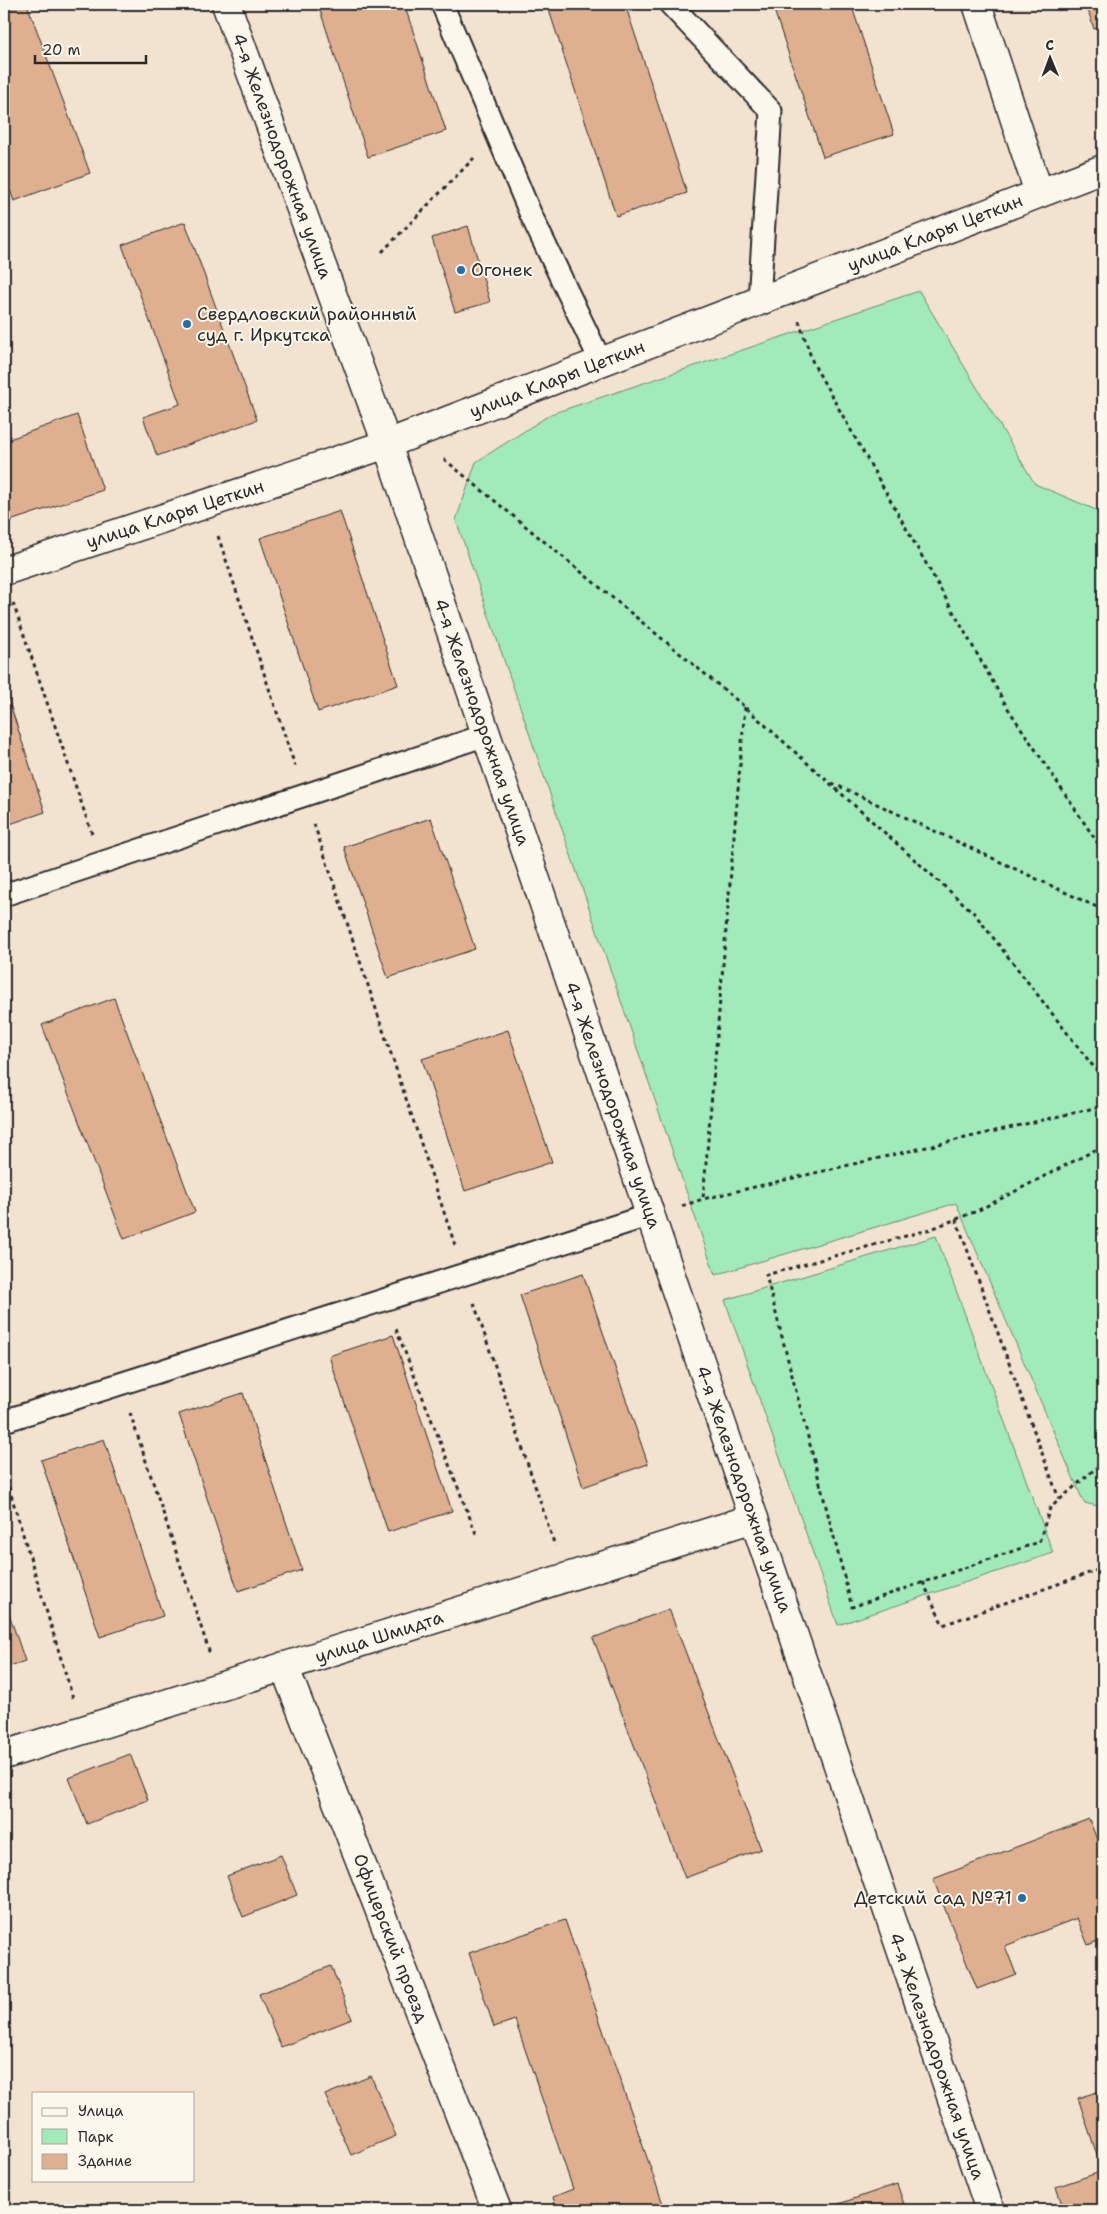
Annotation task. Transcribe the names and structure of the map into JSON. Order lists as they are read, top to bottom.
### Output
{
  "streets": {
    "street": [
      "4-я Железнодорожная улица",
      "улица Клары Цеткин",
      "улица Шмидта",
      "Офицерский проезд"
    ]
  },
  "crossings": [
    ["4-я Железнодорожная улица", "улица Клары Цеткин"],
    ["4-я Железнодорожная улица", "улица Шмидта"],
    ["улица Шмидта", "Офицерский проезд"]
  ],
  "places": ["Огонек", "Свердловский районный суд г. Иркутска", "Детский сад №71"],
  "legend": ["Улица", "Парк", "Здание"],
  "scale_bar": "20 m",
  "north": "top"
}
